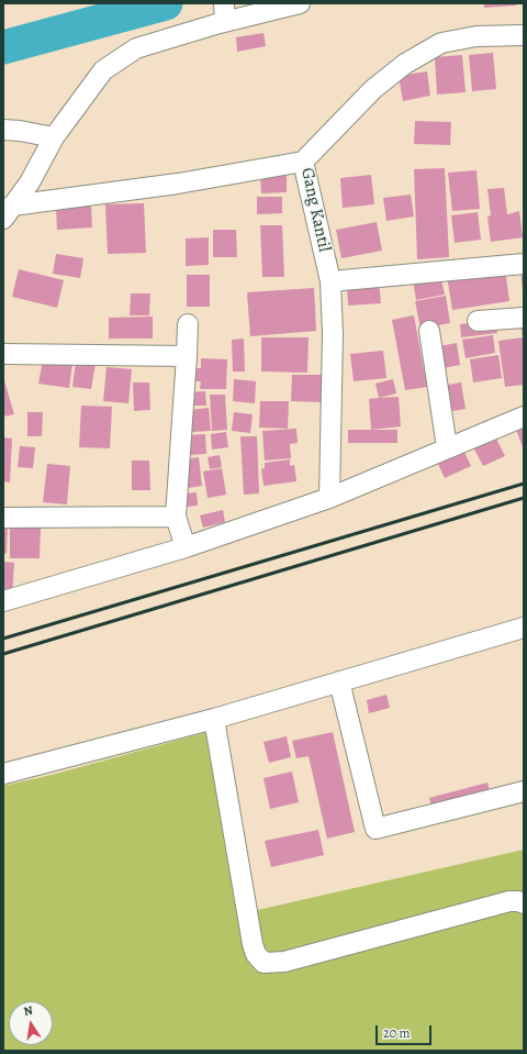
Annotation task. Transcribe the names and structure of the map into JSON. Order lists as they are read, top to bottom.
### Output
{
  "streets": {
    "street": ["Gang Kantil"]
  },
  "scale_bar": "20 m",
  "north": "top"
}
